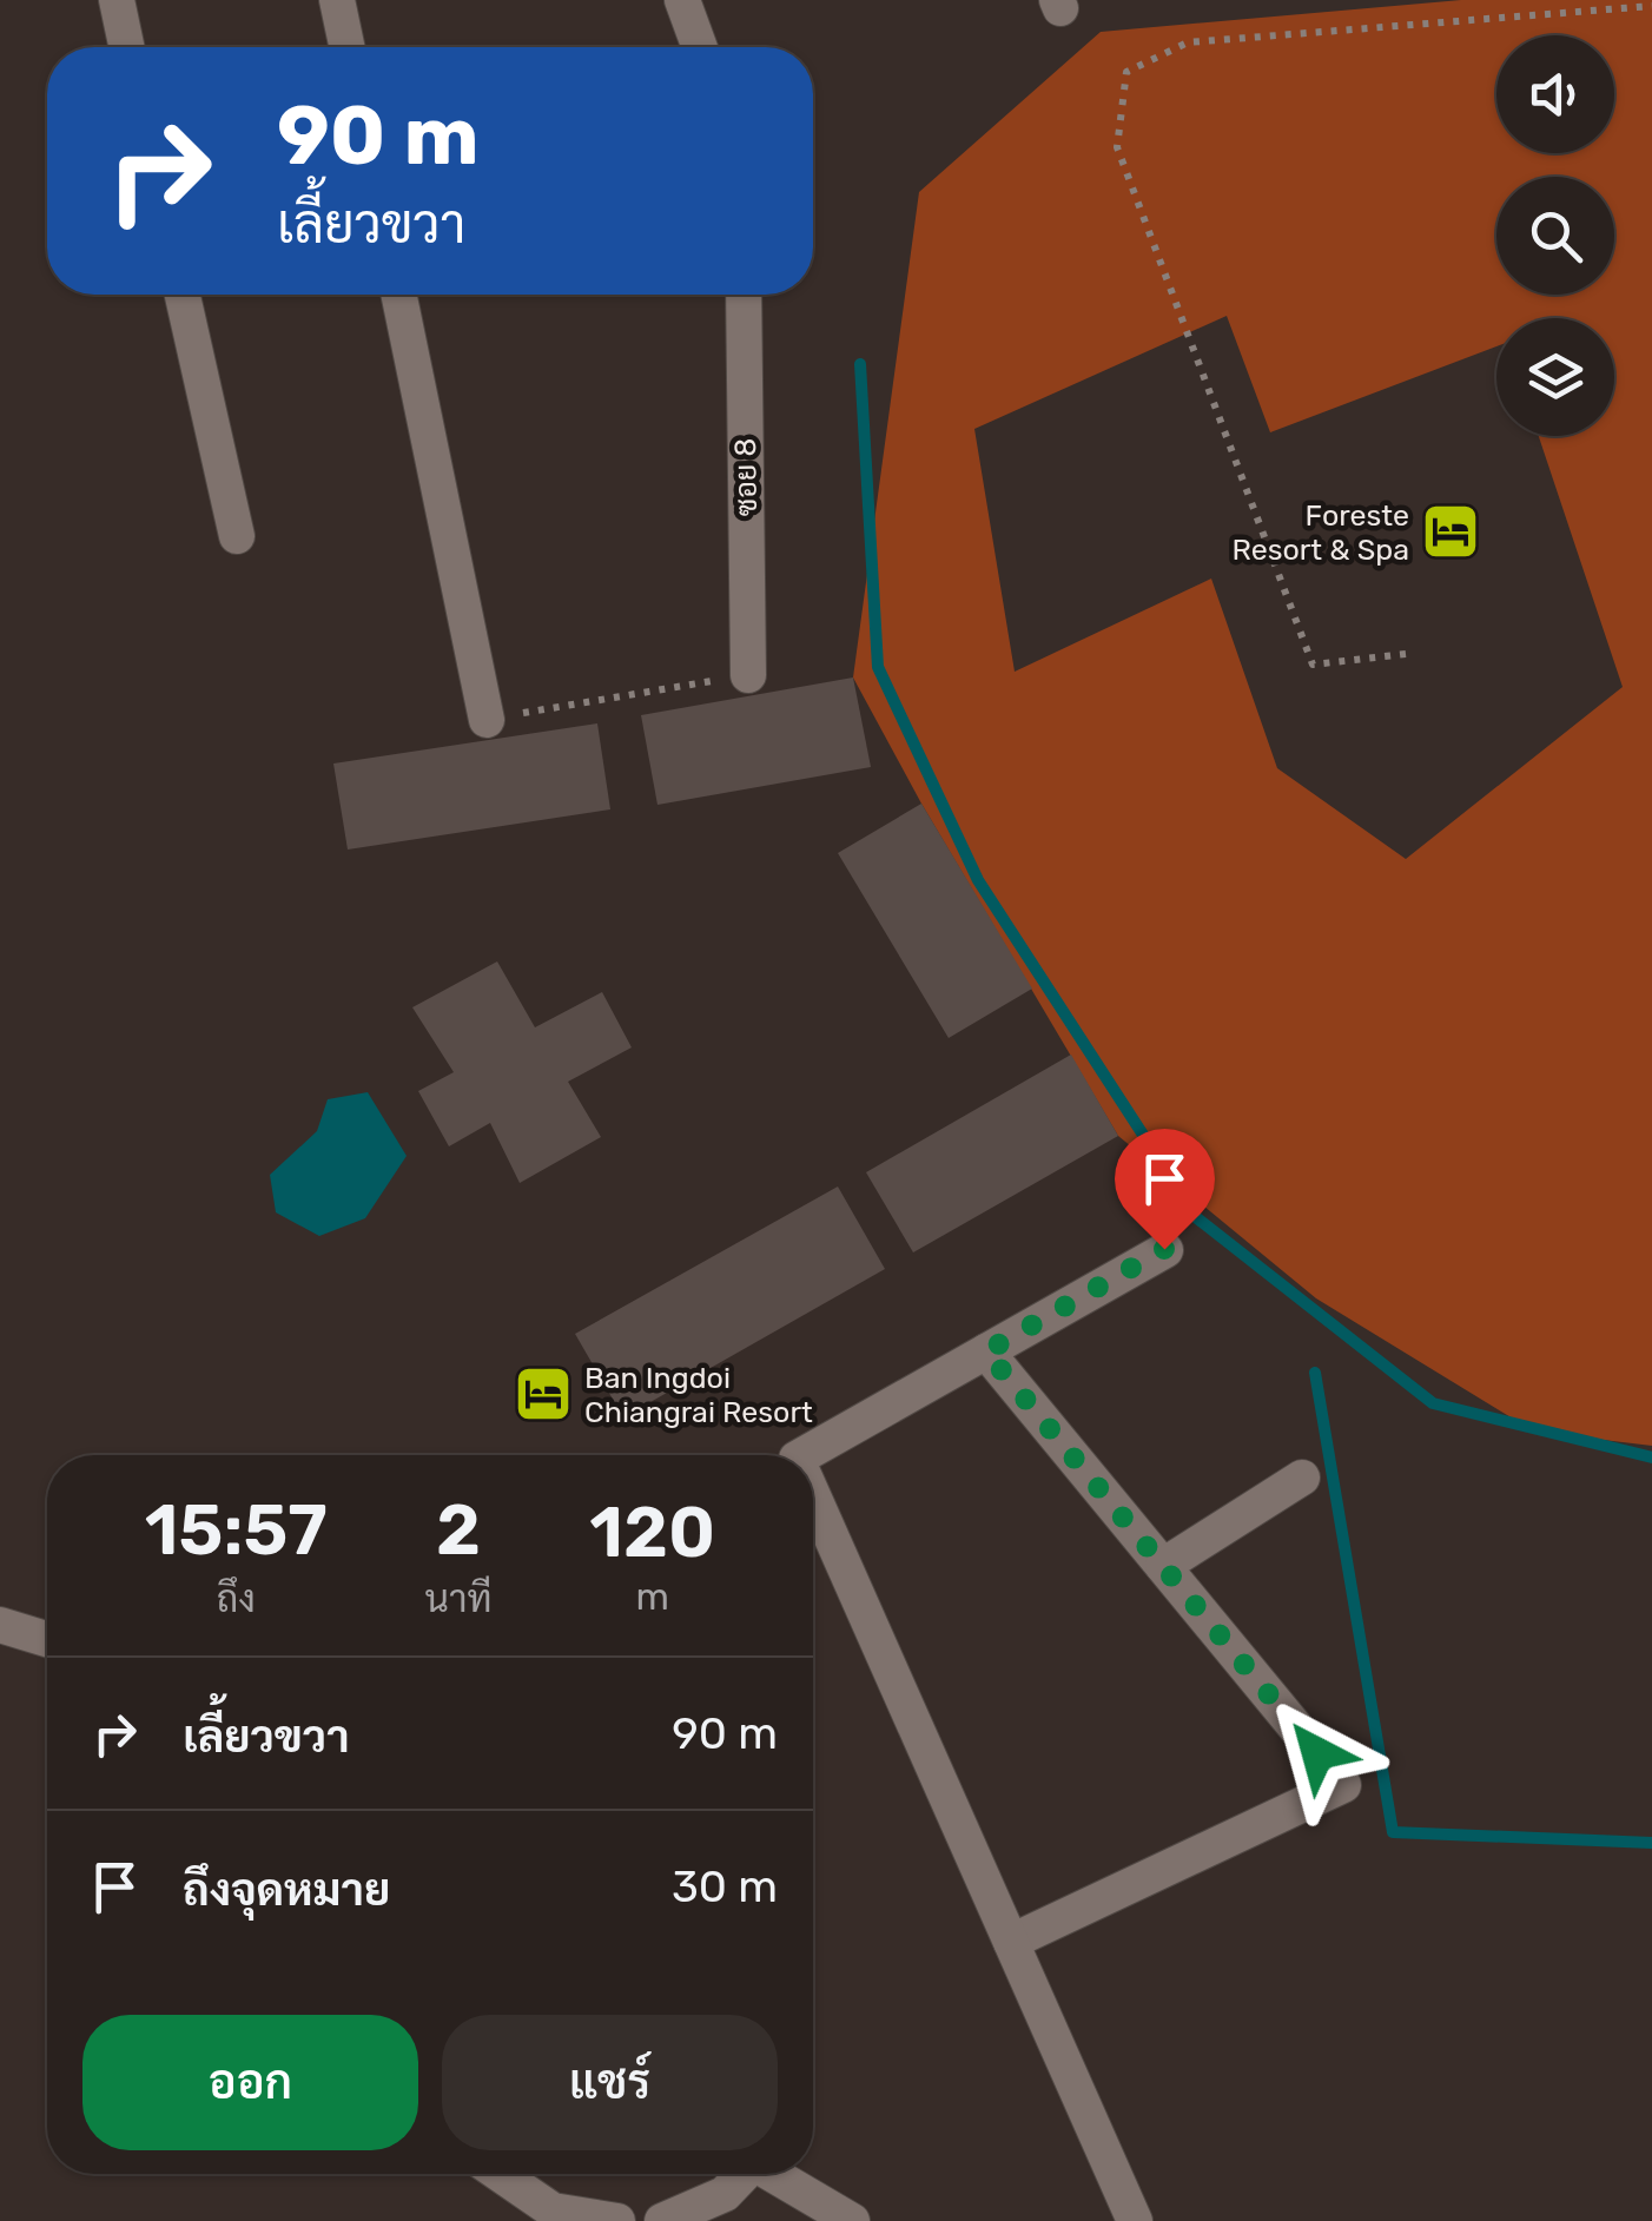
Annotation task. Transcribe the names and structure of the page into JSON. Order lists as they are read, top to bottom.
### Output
{
  "streets": {
    "street": ["ซอย 8"]
  },
  "places": {
    "hotel": ["Foreste Resort & Spa", "Ban Ingdoi Chiangrai Resort"]
  },
  "page": {
    "turn": ["90 m", "เลี้ยวขวา"],
    "eta": [
      "15:57",
      "ถึง",
      "2",
      "นาที",
      "120",
      "m"
    ],
    "list": [
      {
        "name": "เลี้ยวขวา",
        "value": "90 m"
      },
      {
        "name": "ถึงจุดหมาย",
        "value": "30 m"
      }
    ],
    "buttons": ["ออก", "แชร์"]
  }
}
